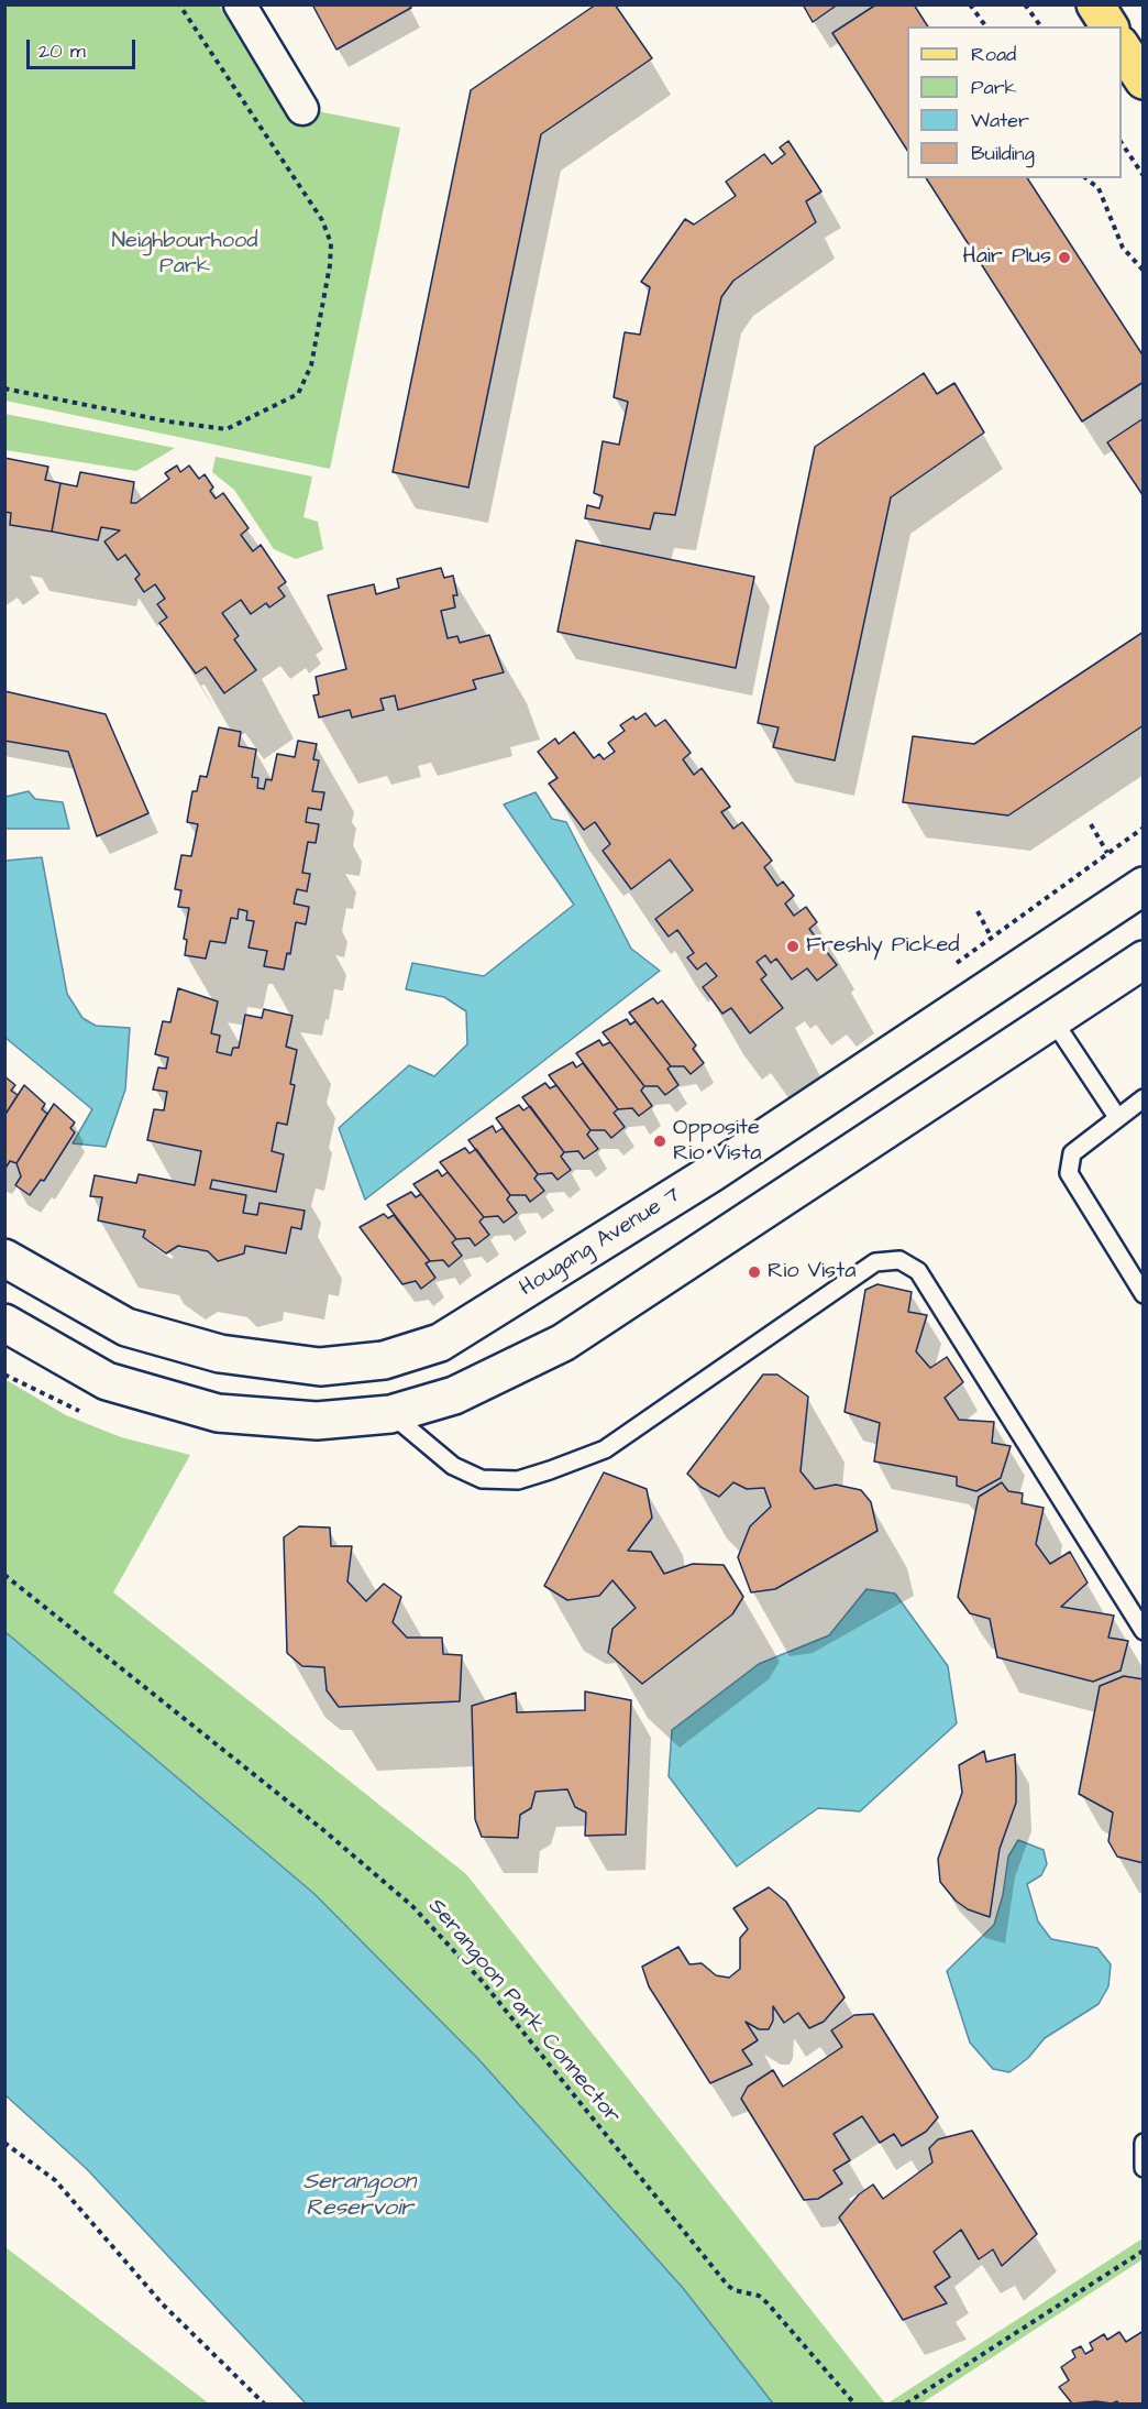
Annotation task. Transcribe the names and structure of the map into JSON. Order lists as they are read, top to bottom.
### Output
{
  "streets": {
    "main road": ["Hougang Avenue 7"],
    "path": ["Serangoon Park Connector"]
  },
  "water": ["Serangoon Reservoir"],
  "parks": ["Neighbourhood Park"],
  "places": [
    "Hair Plus",
    "Freshly Picked",
    "Opposite Rio Vista",
    "Rio Vista"
  ],
  "legend": [
    "Road",
    "Park",
    "Water",
    "Building"
  ],
  "scale_bar": "20 m"
}
